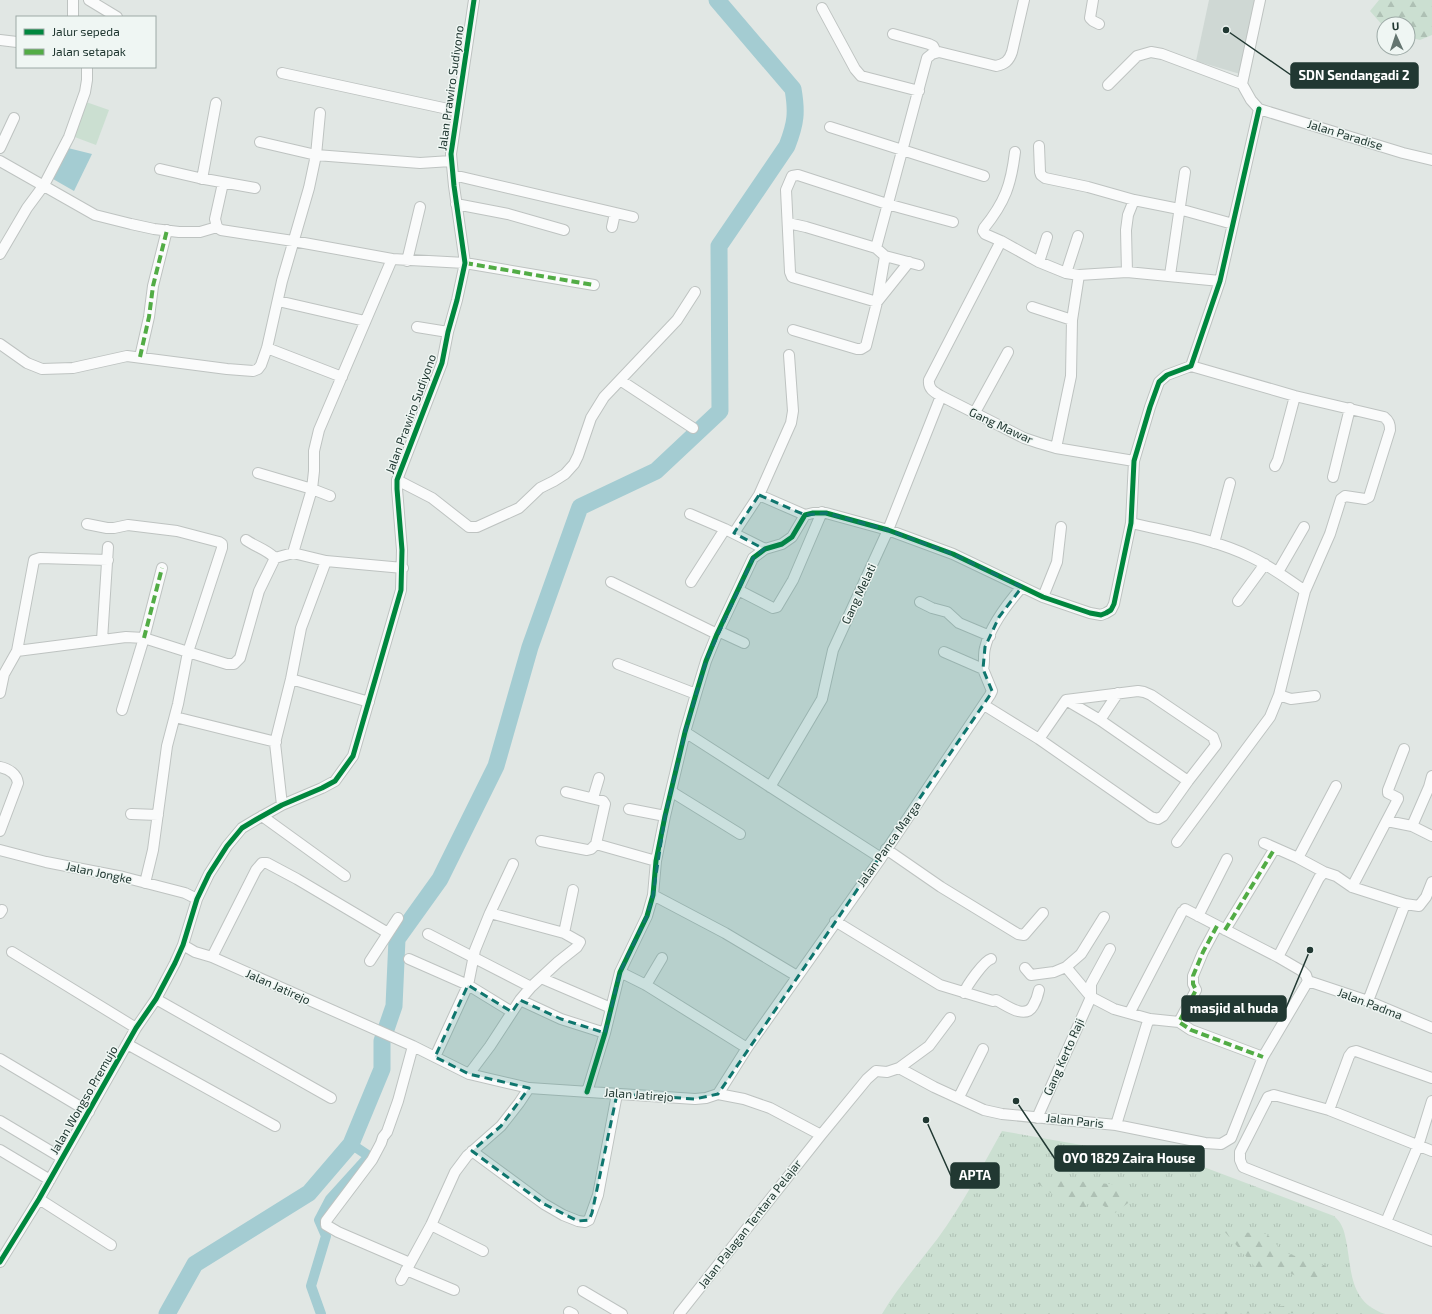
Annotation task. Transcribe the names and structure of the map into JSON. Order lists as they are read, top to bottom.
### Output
{
  "streets": {
    "street": [
      "Jalan Prawiro Sudiyono",
      "Jalan Paradise",
      "Gang Mawar",
      "Gang Melati",
      "Jalan Panca Marga",
      "Jalan Jongke",
      "Jalan Jatirejo",
      "Jalan Padma",
      "Gang Kerto Raji",
      "Jalan Wongso Premujo",
      "Jalan Paris",
      "Jalan Palagan Tentara Pelajar"
    ]
  },
  "crossings": [
    ["Jalan Prawiro Sudiyono", "Jalan Jongke"],
    ["Jalan Prawiro Sudiyono", "Jalan Jatirejo"],
    ["Jalan Prawiro Sudiyono", "Jalan Wongso Premujo"],
    ["Gang Mawar", "Gang Melati"],
    ["Jalan Panca Marga", "Jalan Jatirejo"],
    ["Jalan Jatirejo", "Jalan Wongso Premujo"],
    ["Jalan Jatirejo", "Jalan Palagan Tentara Pelajar"],
    ["Jalan Padma", "Jalan Paris"],
    ["Gang Kerto Raji", "Jalan Paris"]
  ],
  "places": [
    "SDN Sendangadi 2",
    "masjid al huda",
    "OYO 1829 Zaira House",
    "APTA"
  ],
  "legend": ["Jalur sepeda", "Jalan setapak"],
  "north": "top"
}
